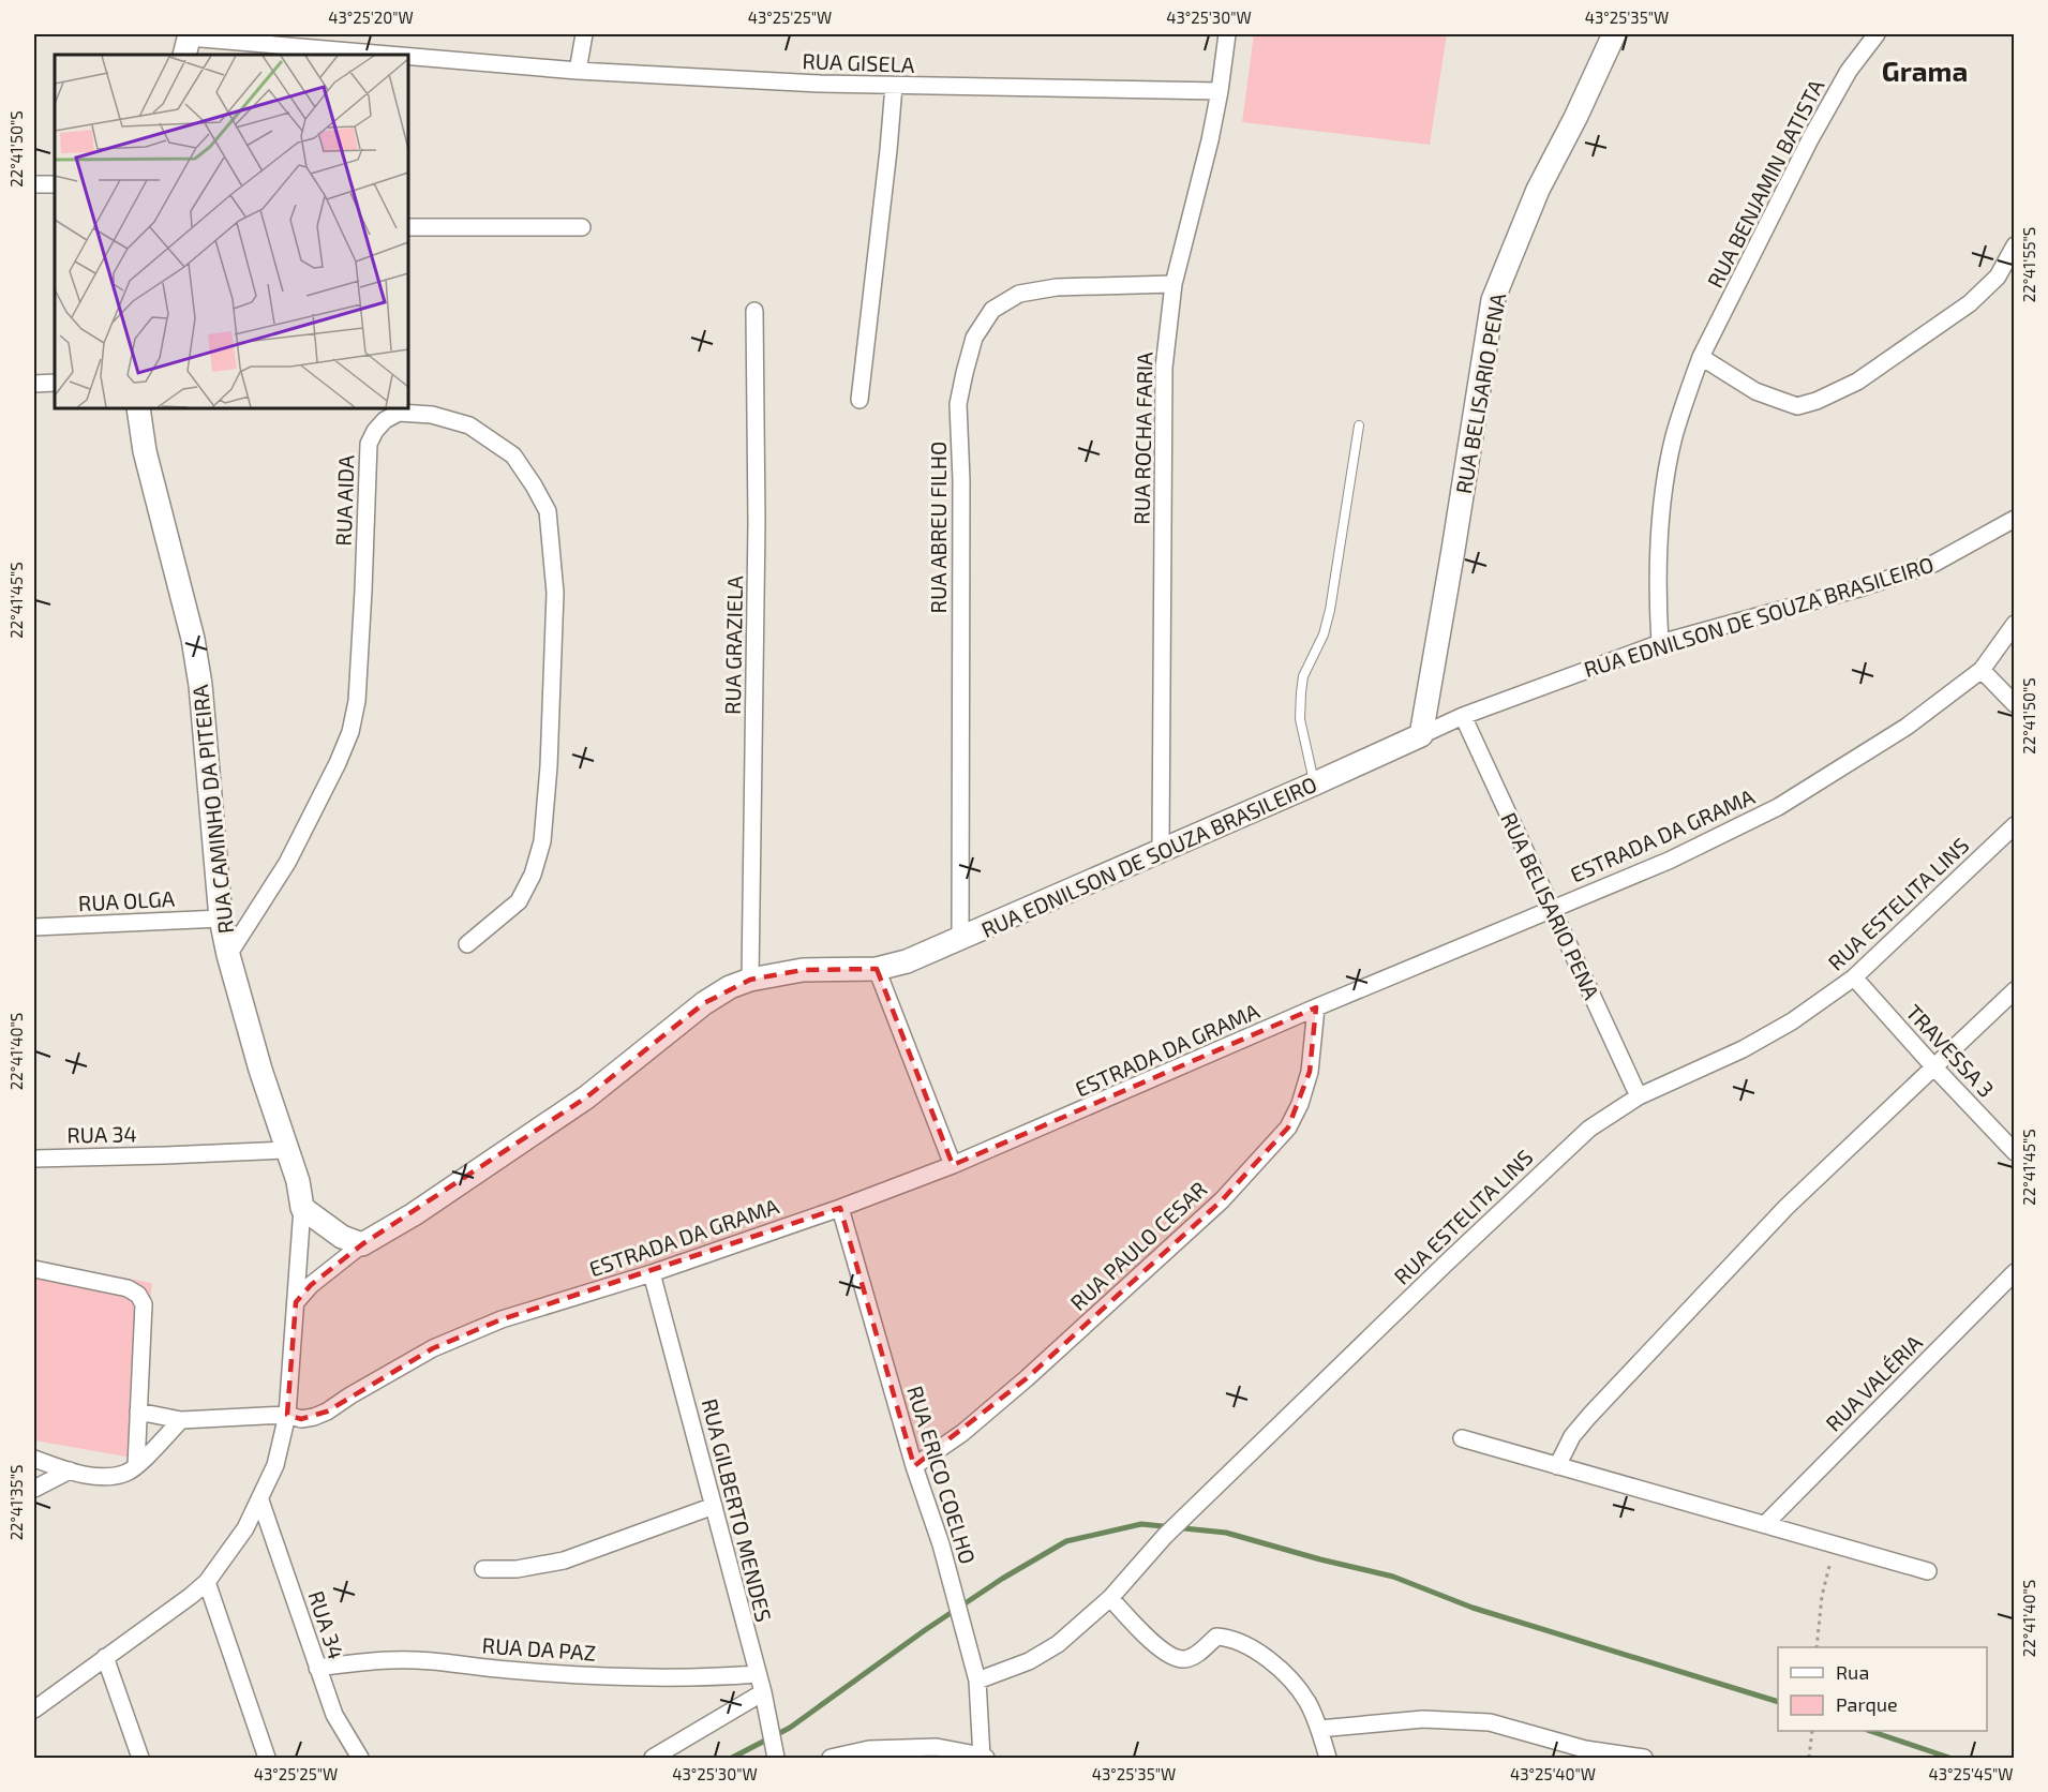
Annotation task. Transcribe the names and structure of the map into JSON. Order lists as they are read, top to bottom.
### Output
{
  "streets": {
    "street": [
      "RUA GISELA",
      "RUA BENJAMIN BATISTA",
      "RUA BELISARIO PENA",
      "RUA ROCHA FARIA",
      "RUA AIDA",
      "RUA ABREU FILHO",
      "RUA EDNILSON DE SOUZA BRASILEIRO",
      "RUA GRAZIELA",
      "RUA CAMINHO DA PITEIRA",
      "ESTRADA DA GRAMA",
      "RUA OLGA",
      "RUA ESTELITA LINS",
      "TRAVESSA 3",
      "RUA 34",
      "RUA PAULO CESAR",
      "RUA VALÉRIA",
      "RUA ERICO COELHO",
      "RUA GILBERTO MENDES",
      "RUA DA PAZ"
    ]
  },
  "crossings": [
    ["RUA GISELA", "RUA ROCHA FARIA"],
    ["RUA BENJAMIN BATISTA", "RUA EDNILSON DE SOUZA BRASILEIRO"],
    ["RUA BELISARIO PENA", "RUA EDNILSON DE SOUZA BRASILEIRO"],
    ["RUA BELISARIO PENA", "ESTRADA DA GRAMA"],
    ["RUA BELISARIO PENA", "RUA ESTELITA LINS"],
    ["RUA ROCHA FARIA", "RUA ABREU FILHO"],
    ["RUA ROCHA FARIA", "RUA EDNILSON DE SOUZA BRASILEIRO"],
    ["RUA AIDA", "RUA CAMINHO DA PITEIRA"],
    ["RUA ABREU FILHO", "RUA EDNILSON DE SOUZA BRASILEIRO"],
    ["RUA EDNILSON DE SOUZA BRASILEIRO", "RUA GRAZIELA"],
    ["RUA CAMINHO DA PITEIRA", "ESTRADA DA GRAMA"],
    ["RUA CAMINHO DA PITEIRA", "RUA OLGA"],
    ["RUA CAMINHO DA PITEIRA", "RUA 34"],
    ["ESTRADA DA GRAMA", "RUA PAULO CESAR"],
    ["ESTRADA DA GRAMA", "RUA ERICO COELHO"],
    ["ESTRADA DA GRAMA", "RUA GILBERTO MENDES"],
    ["RUA ESTELITA LINS", "TRAVESSA 3"],
    ["RUA ESTELITA LINS", "RUA ERICO COELHO"],
    ["RUA 34", "RUA DA PAZ"],
    ["RUA PAULO CESAR", "RUA ERICO COELHO"],
    ["RUA GILBERTO MENDES", "RUA DA PAZ"]
  ],
  "districts": ["Grama"],
  "legend": ["Rua", "Parque"],
  "coordinates": [
    "43°25'20\"W",
    "43°25'25\"W",
    "43°25'30\"W",
    "43°25'35\"W",
    "22°41'50\"S",
    "22°41'55\"S",
    "22°41'45\"S",
    "22°41'40\"S",
    "22°41'35\"S",
    "43°25'40\"W",
    "43°25'45\"W"
  ]
}
